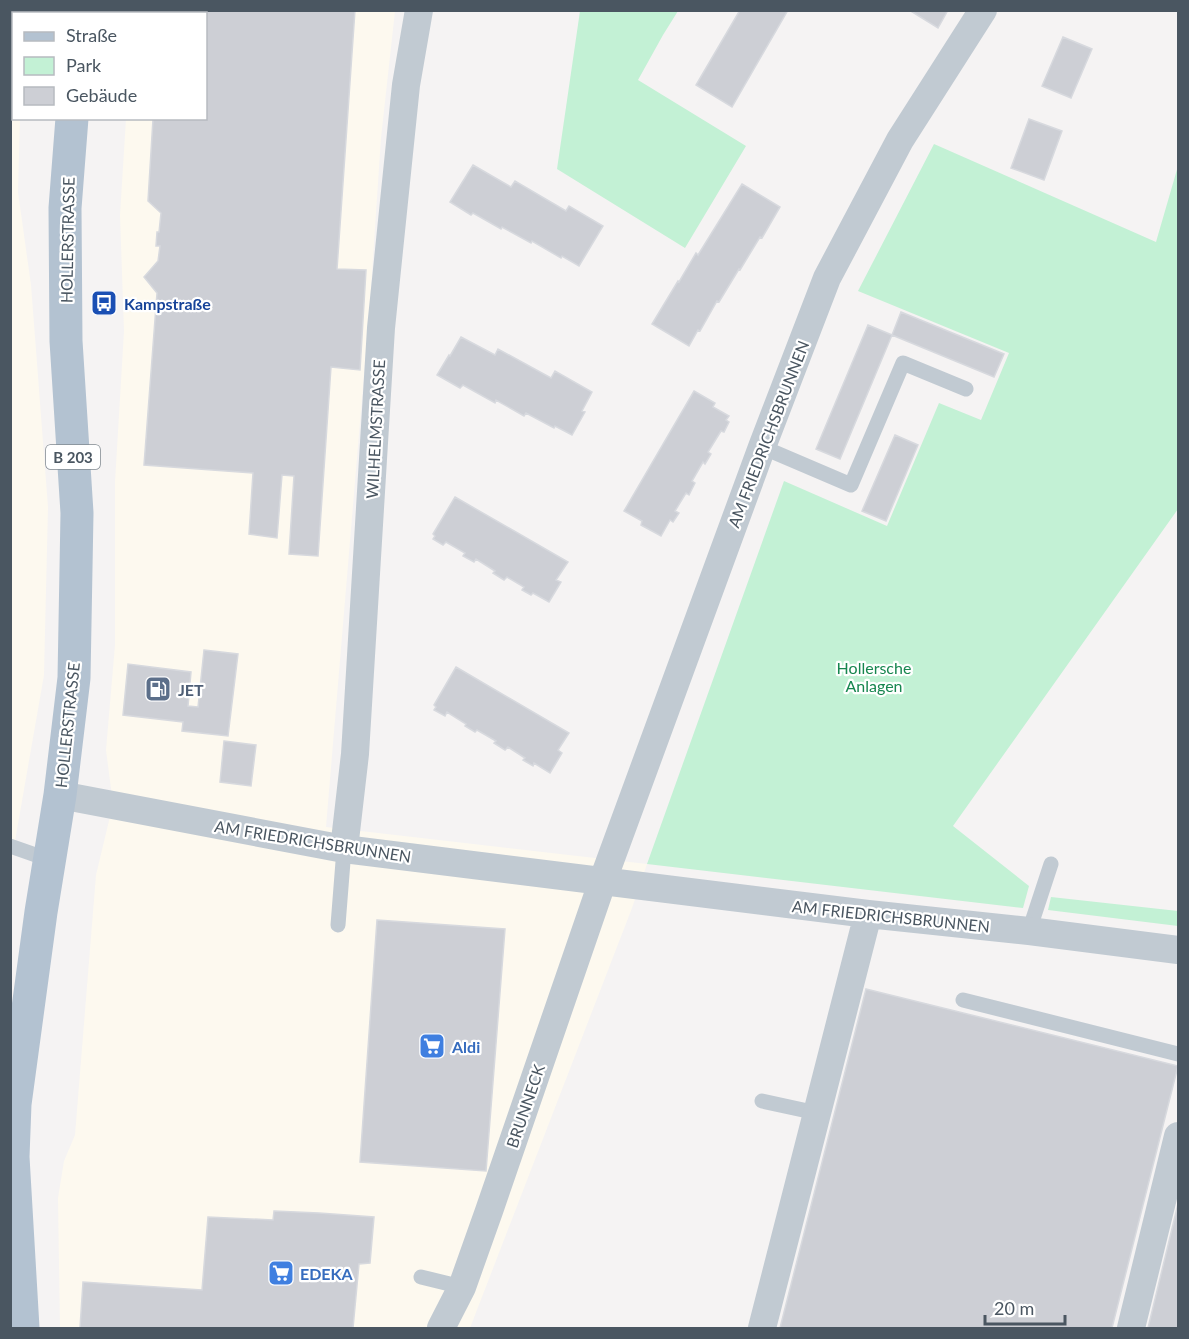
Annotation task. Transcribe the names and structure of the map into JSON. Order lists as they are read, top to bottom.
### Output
{
  "streets": {
    "main road": ["HOLLERSTRASSE", "B 203"],
    "street": ["WILHELMSTRASSE", "AM FRIEDRICHSBRUNNEN", "BRUNNECK"]
  },
  "crossings": [
    ["HOLLERSTRASSE", "AM FRIEDRICHSBRUNNEN"],
    ["WILHELMSTRASSE", "AM FRIEDRICHSBRUNNEN"],
    ["AM FRIEDRICHSBRUNNEN", "BRUNNECK"]
  ],
  "parks": ["Hollersche Anlagen"],
  "places": {
    "bus stop": ["Kampstraße"],
    "fuel station": ["JET"],
    "supermarket": ["Aldi", "EDEKA"]
  },
  "legend": ["Straße", "Park", "Gebäude"],
  "scale_bar": "20 m"
}
